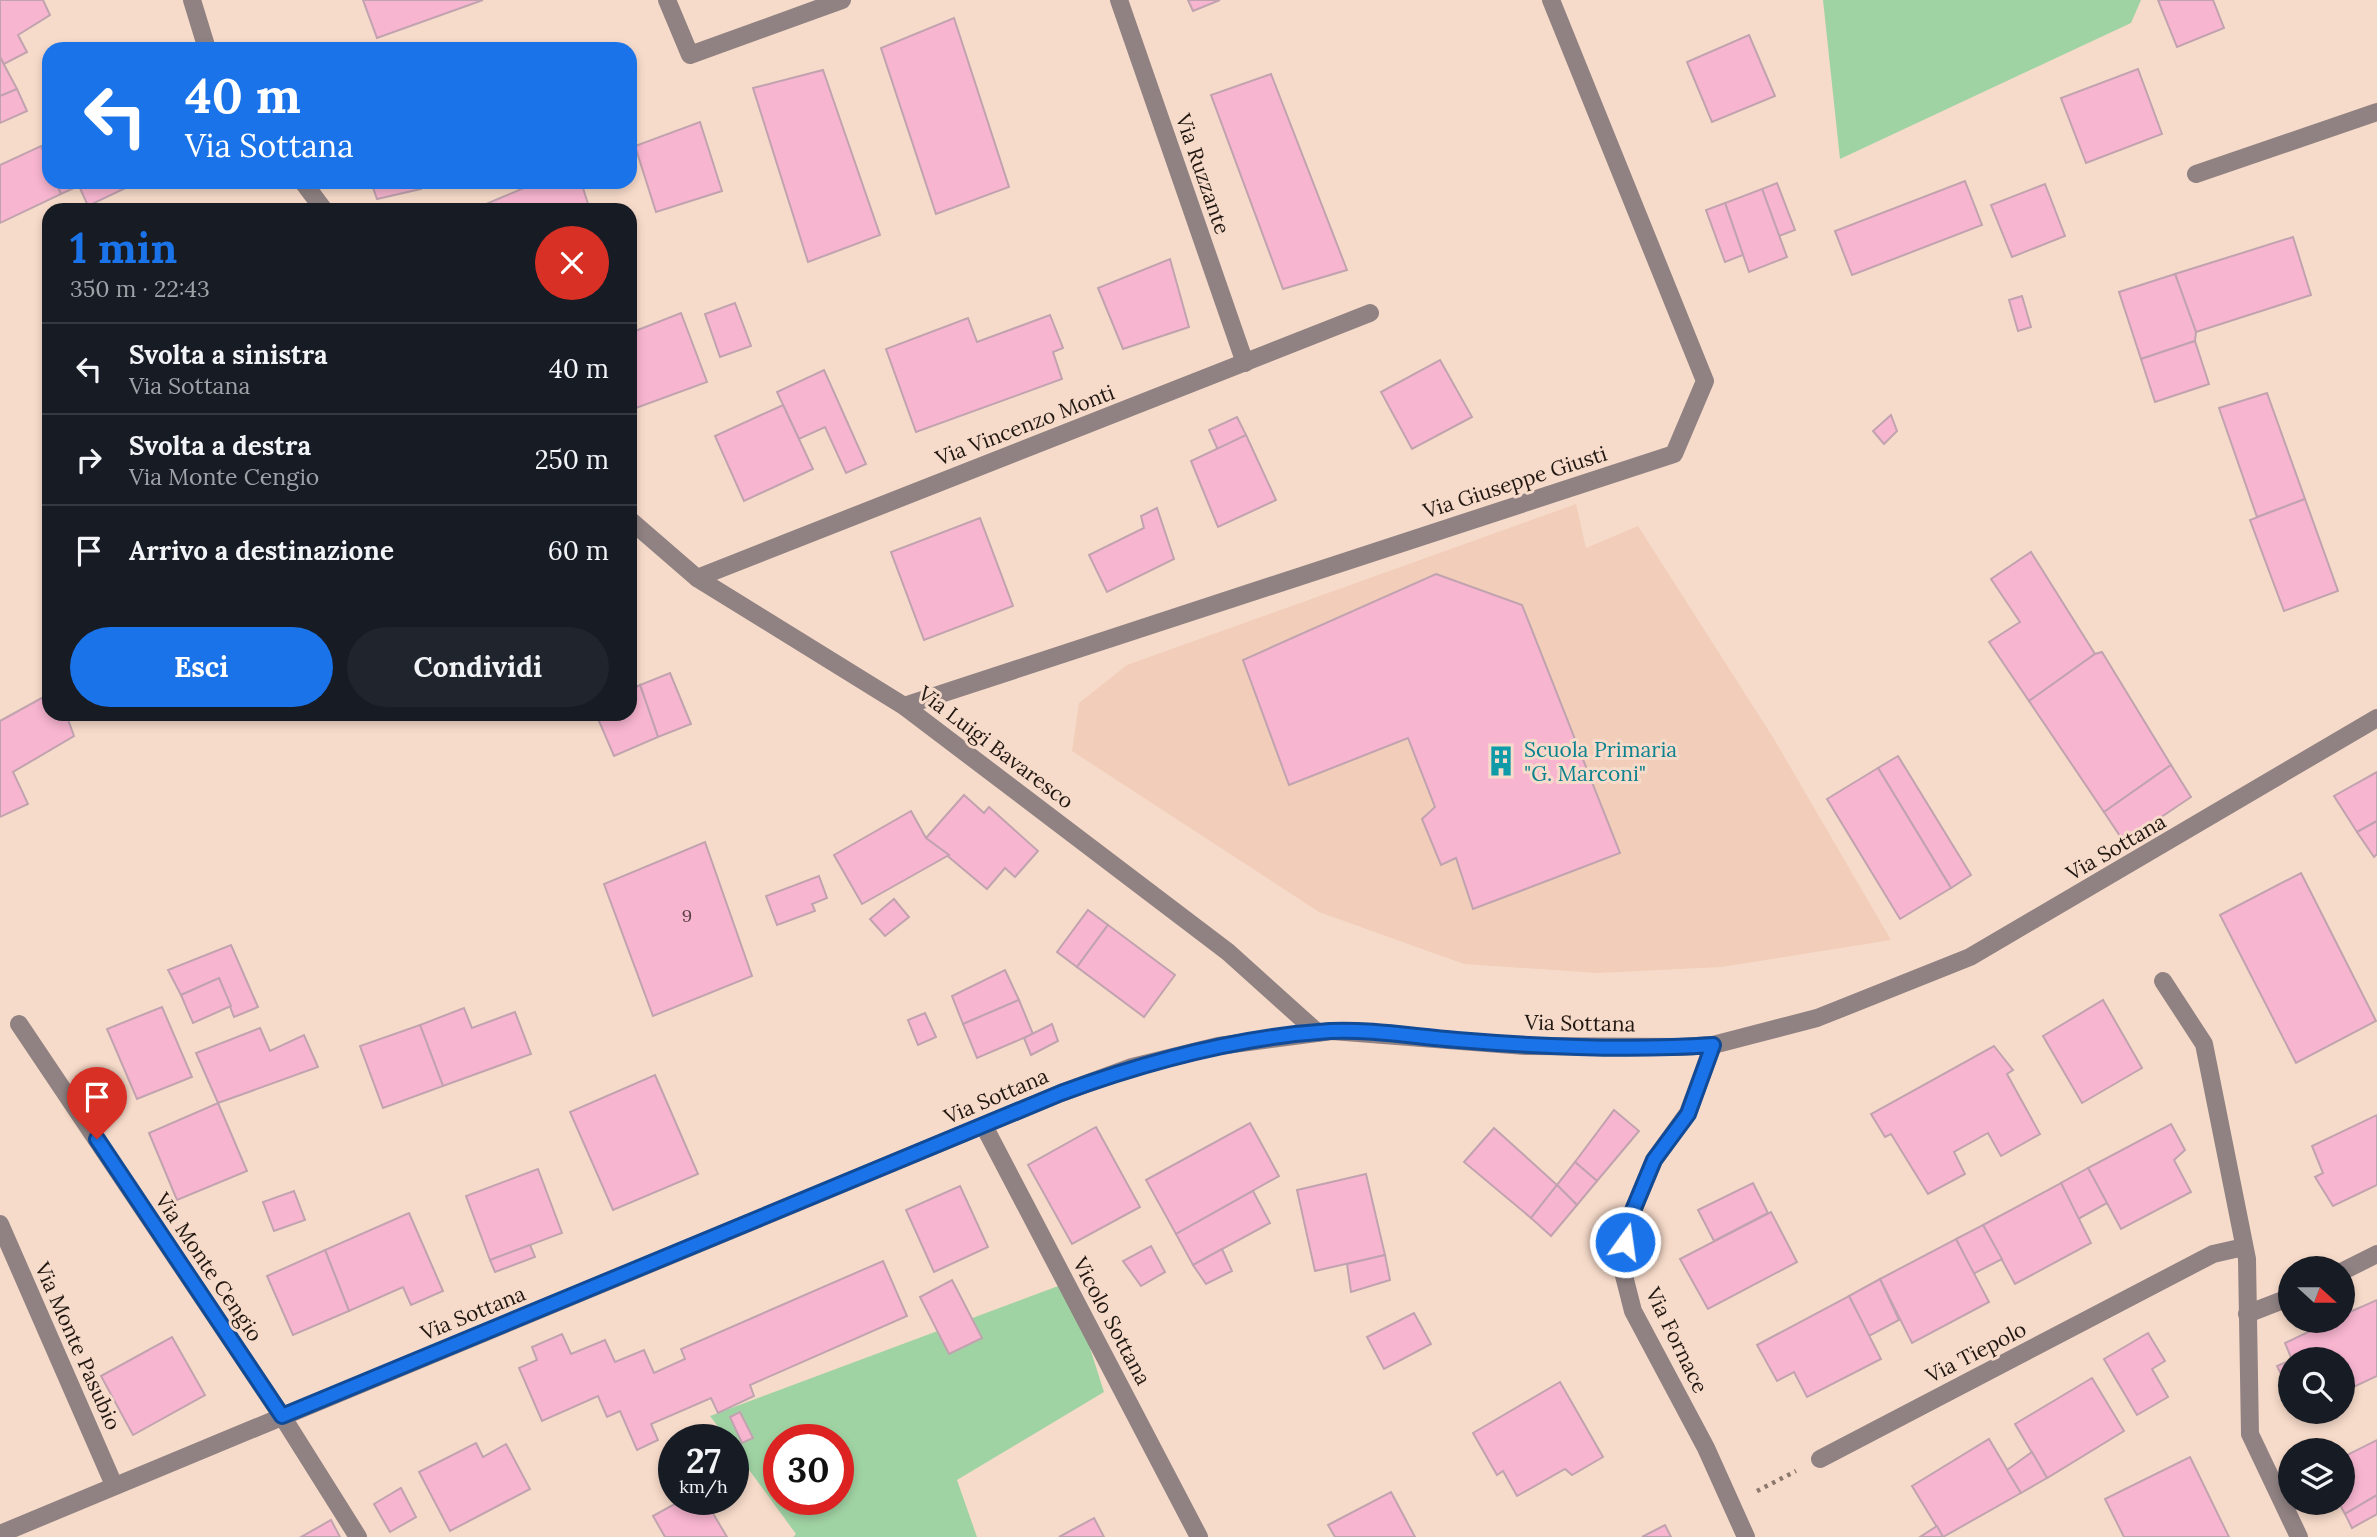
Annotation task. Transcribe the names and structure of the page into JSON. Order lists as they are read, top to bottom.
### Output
{
  "streets": {
    "street": [
      "Via Ruzzante",
      "Via Vincenzo Monti",
      "Via Giuseppe Giusti",
      "Via Luigi Bavaresco",
      "Via Sottana",
      "Via Monte Cengio",
      "Vicolo Sottana",
      "Via Fornace",
      "Via Monte Pasubio",
      "Via Tiepolo"
    ]
  },
  "crossings": [
    ["Via Ruzzante", "Via Vincenzo Monti"],
    ["Via Vincenzo Monti", "Via Luigi Bavaresco"],
    ["Via Giuseppe Giusti", "Via Luigi Bavaresco"],
    ["Via Luigi Bavaresco", "Via Sottana"],
    ["Via Sottana", "Via Monte Cengio"],
    ["Via Sottana", "Vicolo Sottana"],
    ["Via Sottana", "Via Fornace"],
    ["Via Sottana", "Via Monte Pasubio"]
  ],
  "places": {
    "building": ["Scuola Primaria \"G. Marconi\""]
  },
  "house_numbers": ["9"],
  "north": "right",
  "page": {
    "turn": ["40 m", "Via Sottana"],
    "heading": ["1 min", "350 m · 22:43"],
    "list": [
      {
        "name": "Svolta a sinistra",
        "note": "Via Sottana",
        "value": "40 m"
      },
      {
        "name": "Svolta a destra",
        "note": "Via Monte Cengio",
        "value": "250 m"
      },
      {
        "name": "Arrivo a destinazione",
        "value": "60 m"
      }
    ],
    "buttons": ["Esci", "Condividi"],
    "speed": "27 km/h",
    "limit": "30"
  }
}
